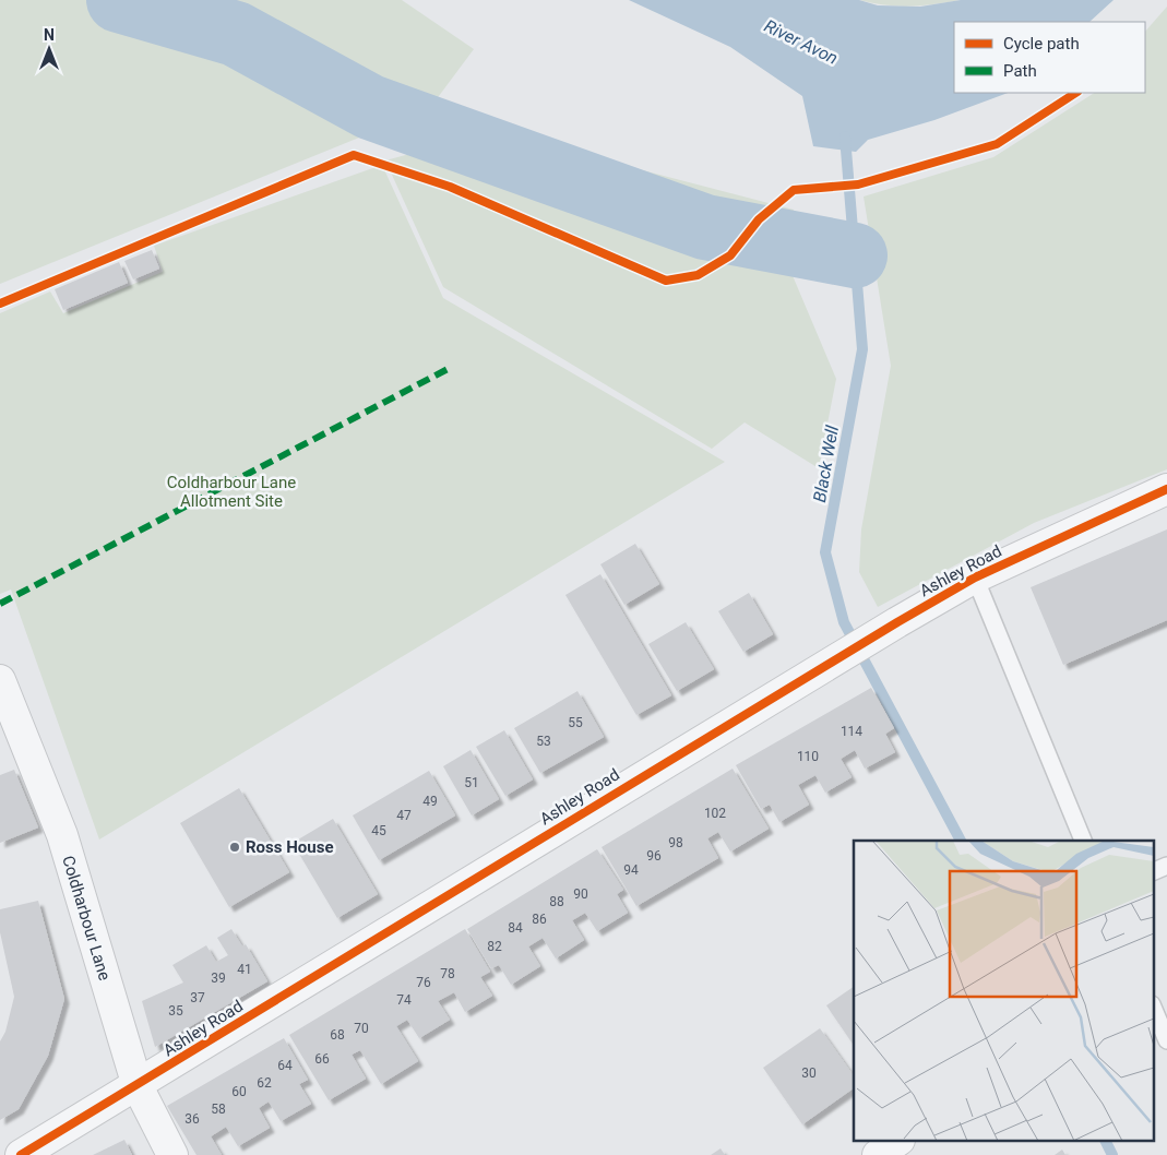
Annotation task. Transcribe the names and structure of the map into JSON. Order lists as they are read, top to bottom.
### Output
{
  "streets": {
    "street": ["Ashley Road", "Coldharbour Lane"]
  },
  "crossings": [
    ["Ashley Road", "Coldharbour Lane"]
  ],
  "water": ["River Avon", "Black Well"],
  "parks": ["Coldharbour Lane Allotment Site"],
  "places": ["Ross House"],
  "house_numbers": [
    "55",
    "114",
    "53",
    "110",
    "51",
    "49",
    "102",
    "47",
    "45",
    "98",
    "96",
    "94",
    "90",
    "88",
    "86",
    "84",
    "82",
    "41",
    "78",
    "39",
    "76",
    "37",
    "74",
    "35",
    "70",
    "68",
    "66",
    "64",
    "30",
    "62",
    "60",
    "58",
    "36"
  ],
  "legend": ["Cycle path", "Path"],
  "north": "top"
}
